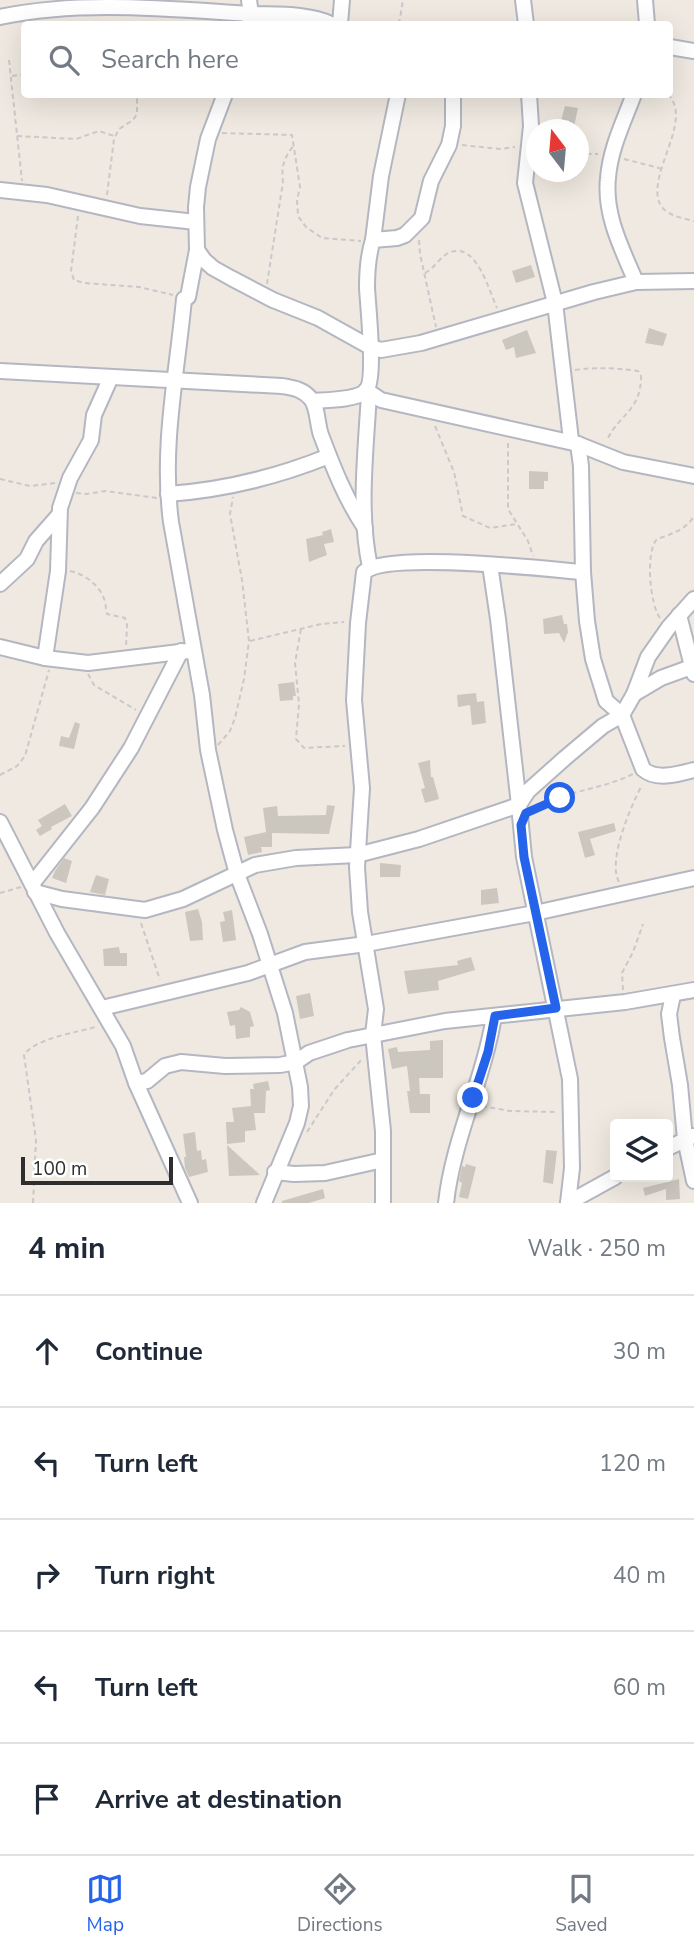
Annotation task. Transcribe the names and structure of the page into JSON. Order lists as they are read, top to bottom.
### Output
{
  "scale_bar": "100 m",
  "north": "top",
  "page": {
    "search": "Search here",
    "scale": "100 m",
    "heading": ["4 min", "Walk · 250 m"],
    "list": [
      ["Continue", "30 m"],
      ["Turn left", "120 m"],
      ["Turn right", "40 m"],
      ["Turn left", "60 m"],
      "Arrive at destination"
    ],
    "nav": ["Map", "Directions", "Saved"]
  }
}
